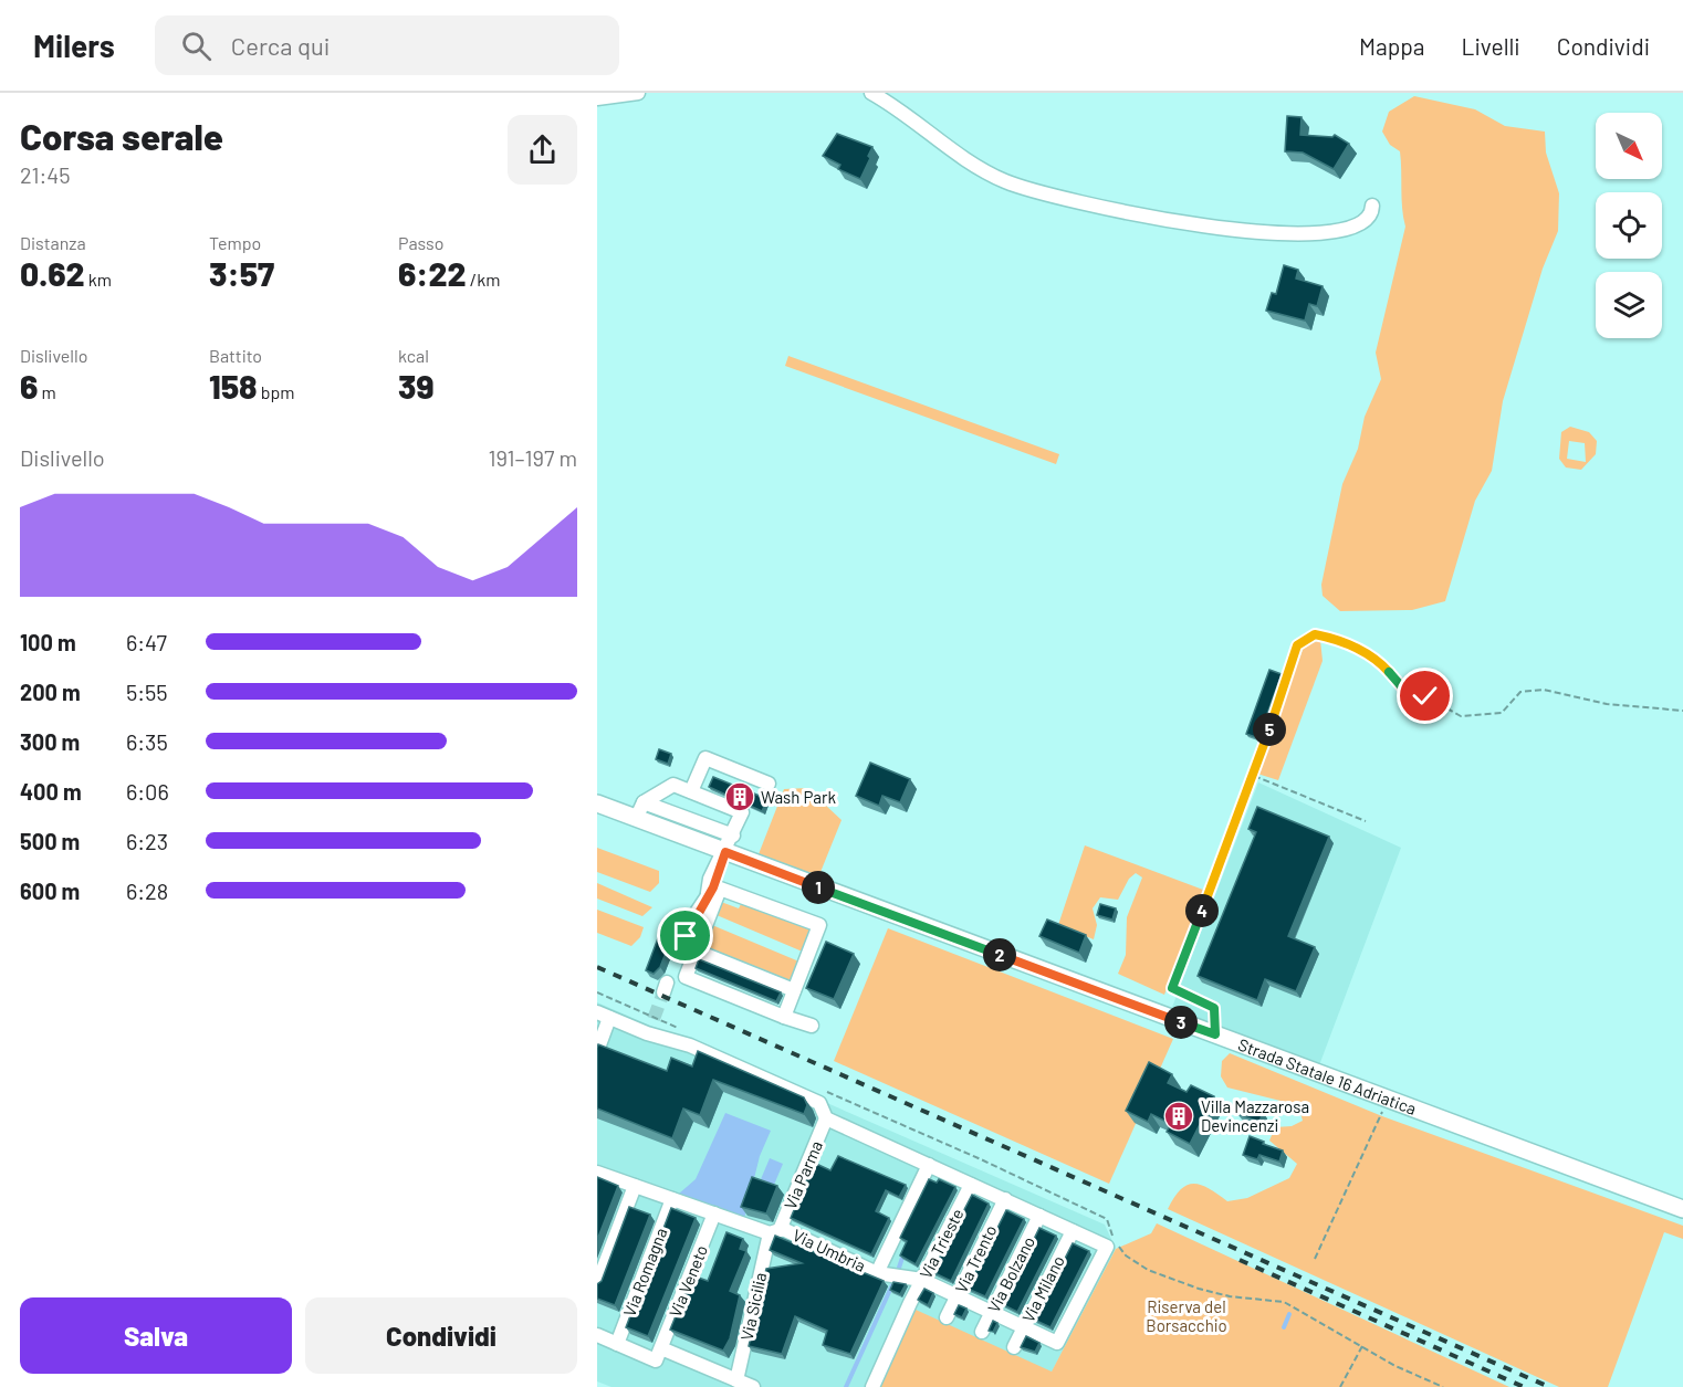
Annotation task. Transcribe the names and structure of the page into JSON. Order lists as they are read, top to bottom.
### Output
{
  "streets": {
    "main road": ["Strada Statale 16 Adriatica"],
    "street": [
      "Via Parma",
      "Via Trieste",
      "Via Umbria",
      "Via Trento",
      "Via Romagna",
      "Via Bolzano",
      "Via Veneto",
      "Via Milano",
      "Via Sicilia"
    ]
  },
  "crossings": [
    ["Via Parma", "Via Umbria"],
    ["Via Parma", "Via Sicilia"],
    ["Via Trieste", "Via Umbria"],
    ["Via Umbria", "Via Trento"],
    ["Via Umbria", "Via Romagna"],
    ["Via Umbria", "Via Bolzano"],
    ["Via Umbria", "Via Veneto"],
    ["Via Umbria", "Via Milano"],
    ["Via Umbria", "Via Sicilia"]
  ],
  "parks": ["Riserva del Borsacchio"],
  "places": {
    "building": ["Wash Park", "Villa Mazzarosa Devincenzi"]
  },
  "north": "bottom right",
  "page": {
    "header": "Milers",
    "search": "Cerca qui",
    "nav": ["Mappa", "Livelli", "Condividi"],
    "heading": ["Corsa serale", "21:45"],
    "stats": [
      ["Distanza", "0.62 km"],
      ["Tempo", "3:57"],
      ["Passo", "6:22 /km"],
      ["Dislivello", "6 m"],
      ["Battito", "158 bpm"],
      ["kcal", "39"]
    ],
    "chart": ["Dislivello", "191–197 m"],
    "list": [
      {
        "name": "100 m",
        "note": "6:47"
      },
      {
        "name": "200 m",
        "note": "5:55"
      },
      {
        "name": "300 m",
        "note": "6:35"
      },
      {
        "name": "400 m",
        "note": "6:06"
      },
      {
        "name": "500 m",
        "note": "6:23"
      },
      {
        "name": "600 m",
        "note": "6:28"
      }
    ],
    "pins": [
      "5",
      "1",
      "4",
      "2",
      "3"
    ],
    "buttons": ["Salva", "Condividi"]
  }
}
